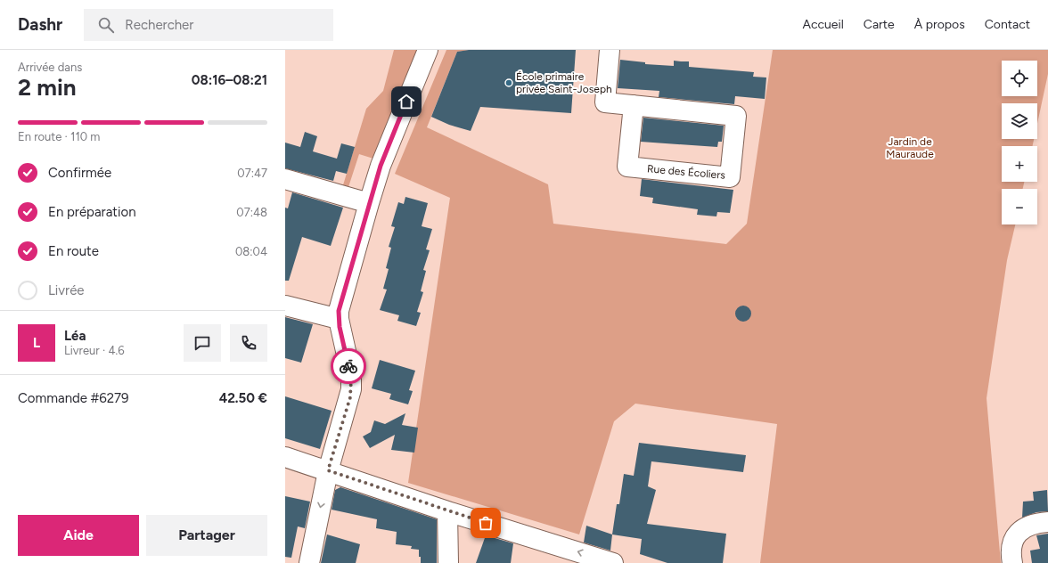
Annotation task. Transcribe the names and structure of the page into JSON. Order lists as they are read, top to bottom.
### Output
{
  "streets": {
    "street": ["Rue des Écoliers"]
  },
  "parks": ["Jardin de Mauraude"],
  "places": ["École primaire privée Saint-Joseph"],
  "page": {
    "header": "Dashr",
    "search": "Rechercher",
    "nav": [
      "Accueil",
      "Carte",
      "À propos",
      "Contact"
    ],
    "heading": ["2 min", "Arrivée dans", "08:16–08:21"],
    "panel": [
      "Léa",
      "Livreur · 4.6",
      "Commande #6279",
      "42.50 €"
    ],
    "map_buttons": ["+", "−"],
    "bar": "En route · 110 m",
    "list": [
      ["Confirmée", "07:47"],
      ["En préparation", "07:48"],
      ["En route", "08:04"],
      "Livrée"
    ],
    "round": "L",
    "buttons": ["Aide", "Partager"]
  }
}
